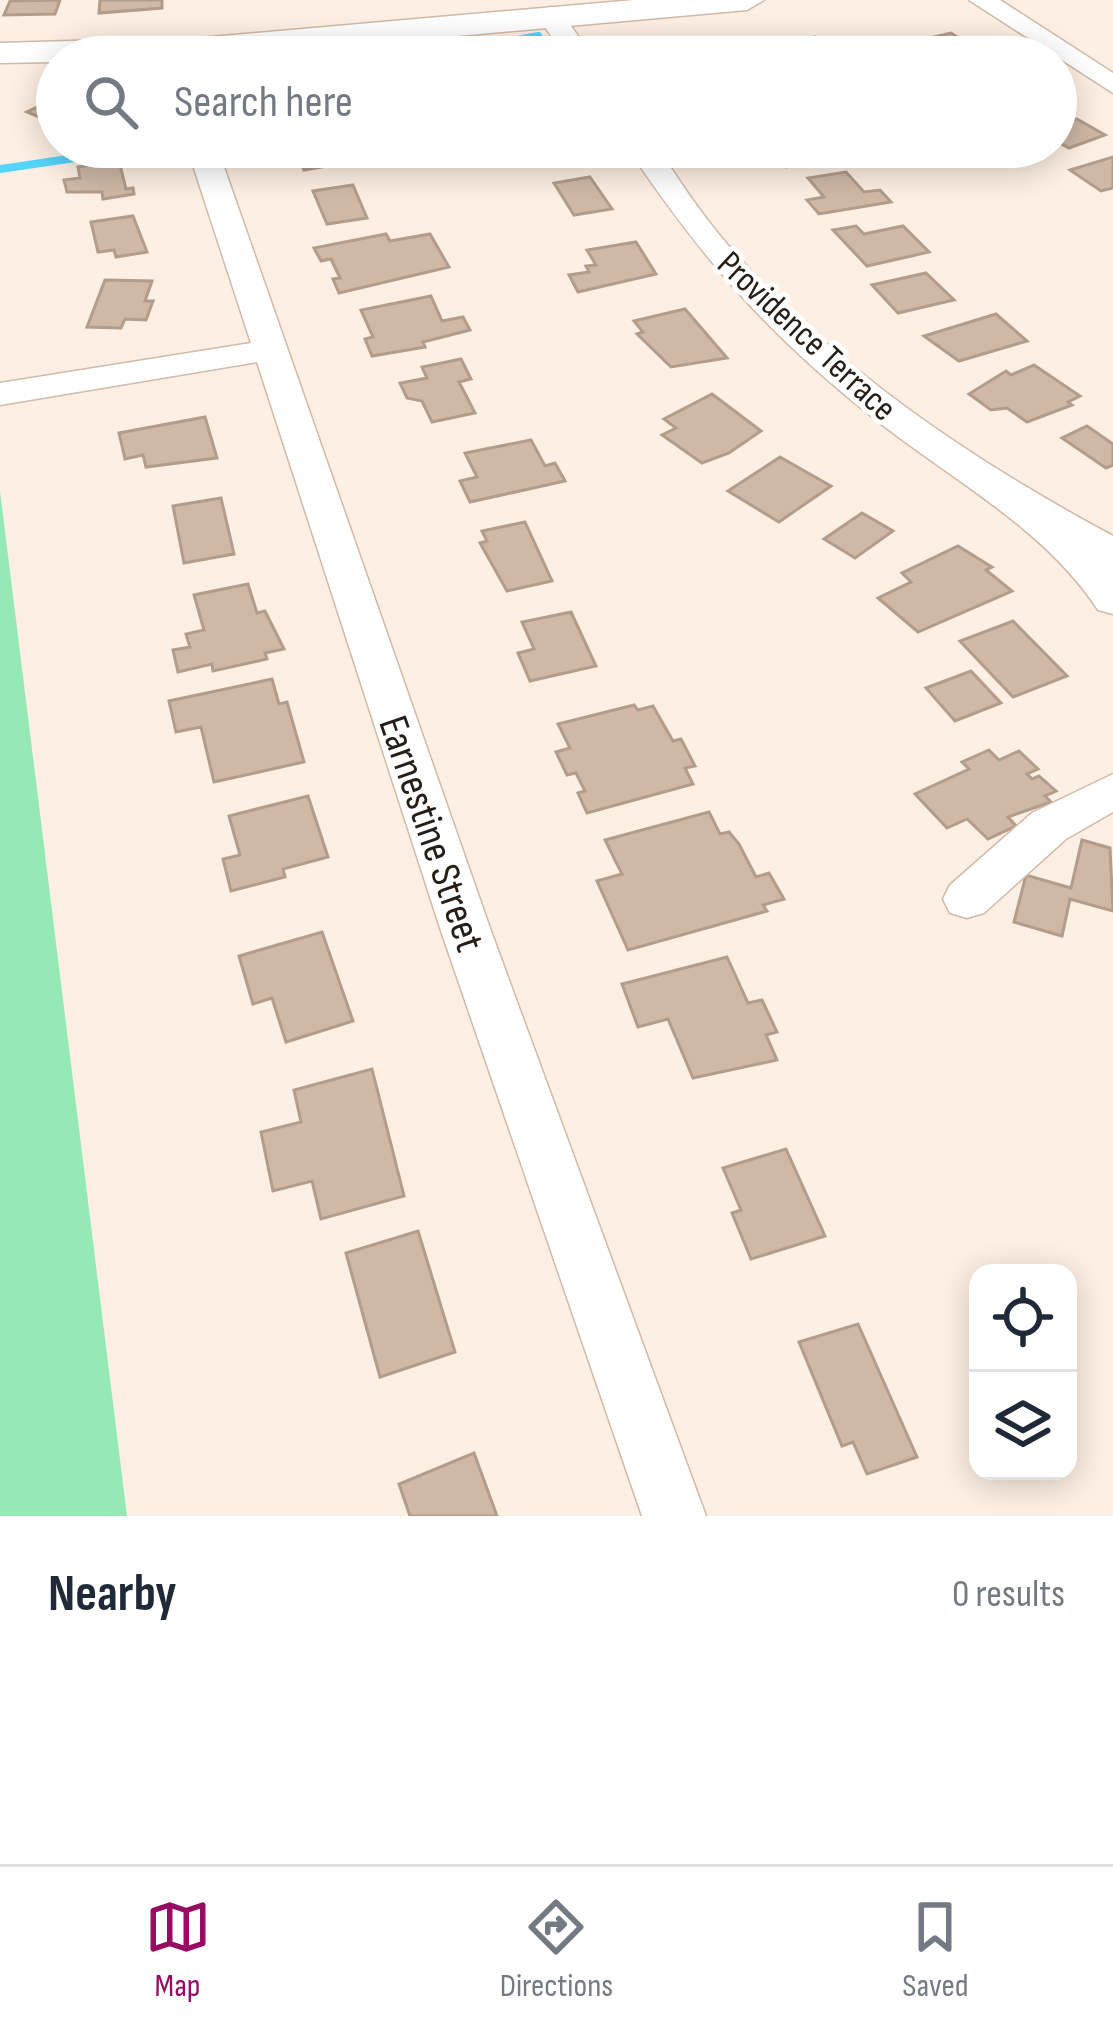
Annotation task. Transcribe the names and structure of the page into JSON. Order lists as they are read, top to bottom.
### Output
{
  "streets": {
    "street": ["Providence Terrace", "Earnestine Street"]
  },
  "page": {
    "search": "Search here",
    "heading": ["Nearby", "0 results"],
    "nav": ["Map", "Directions", "Saved"]
  }
}
